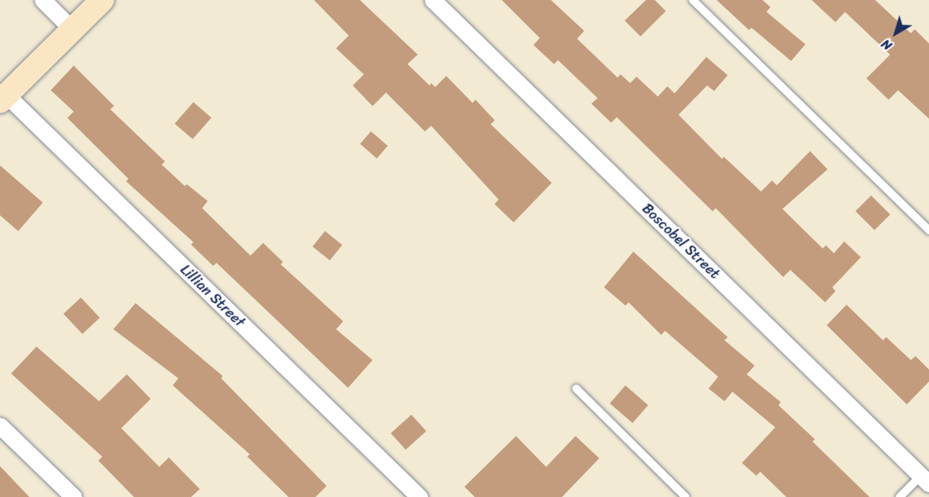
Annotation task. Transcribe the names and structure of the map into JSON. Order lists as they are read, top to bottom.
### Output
{
  "streets": {
    "street": ["Boscobel Street", "Lillian Street"]
  },
  "north": "bottom left"
}
